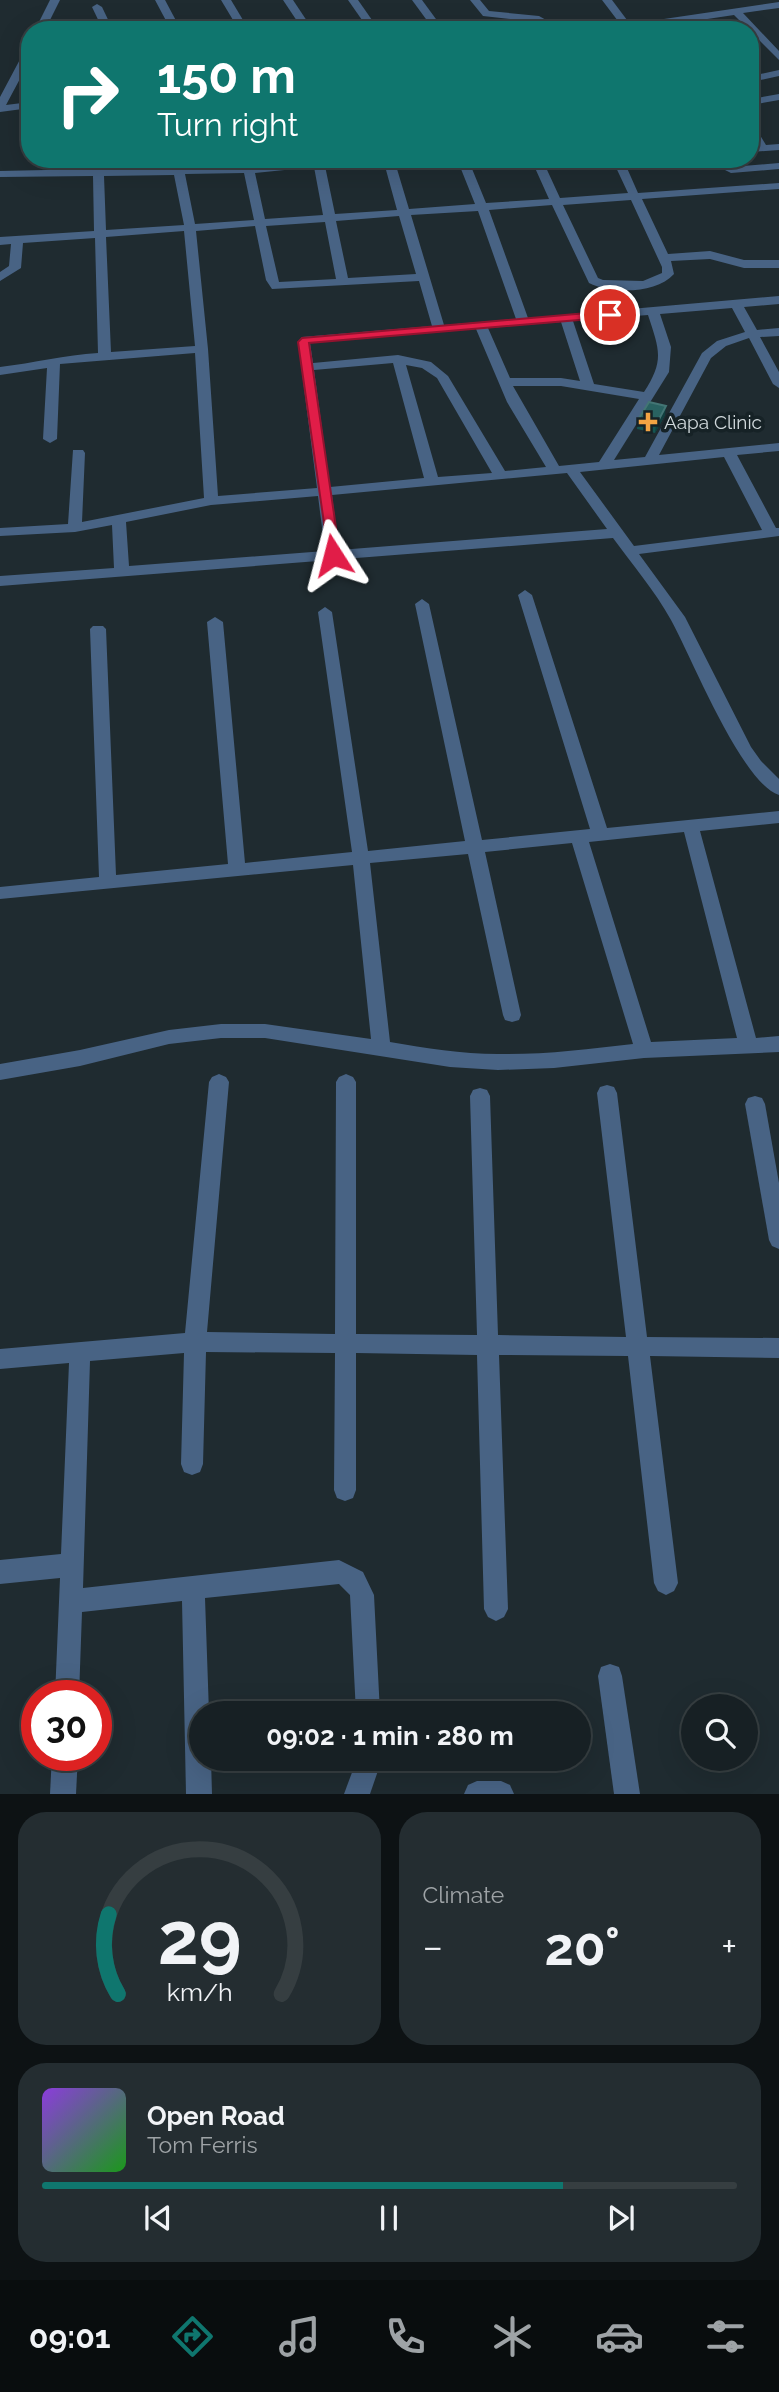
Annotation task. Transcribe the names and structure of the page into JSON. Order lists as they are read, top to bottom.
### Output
{
  "places": {
    "health": ["Aapa Clinic"]
  },
  "page": {
    "turn": ["150 m", "Turn right"],
    "limit": "30",
    "trip": "09:02 · 1 min · 280 m",
    "tile": "Climate",
    "heat": ["−", "20°", "+"],
    "song": ["Open Road", "Tom Ferris"],
    "tabs": "09:01",
    "gauge": ["29", "km/h"]
  }
}
